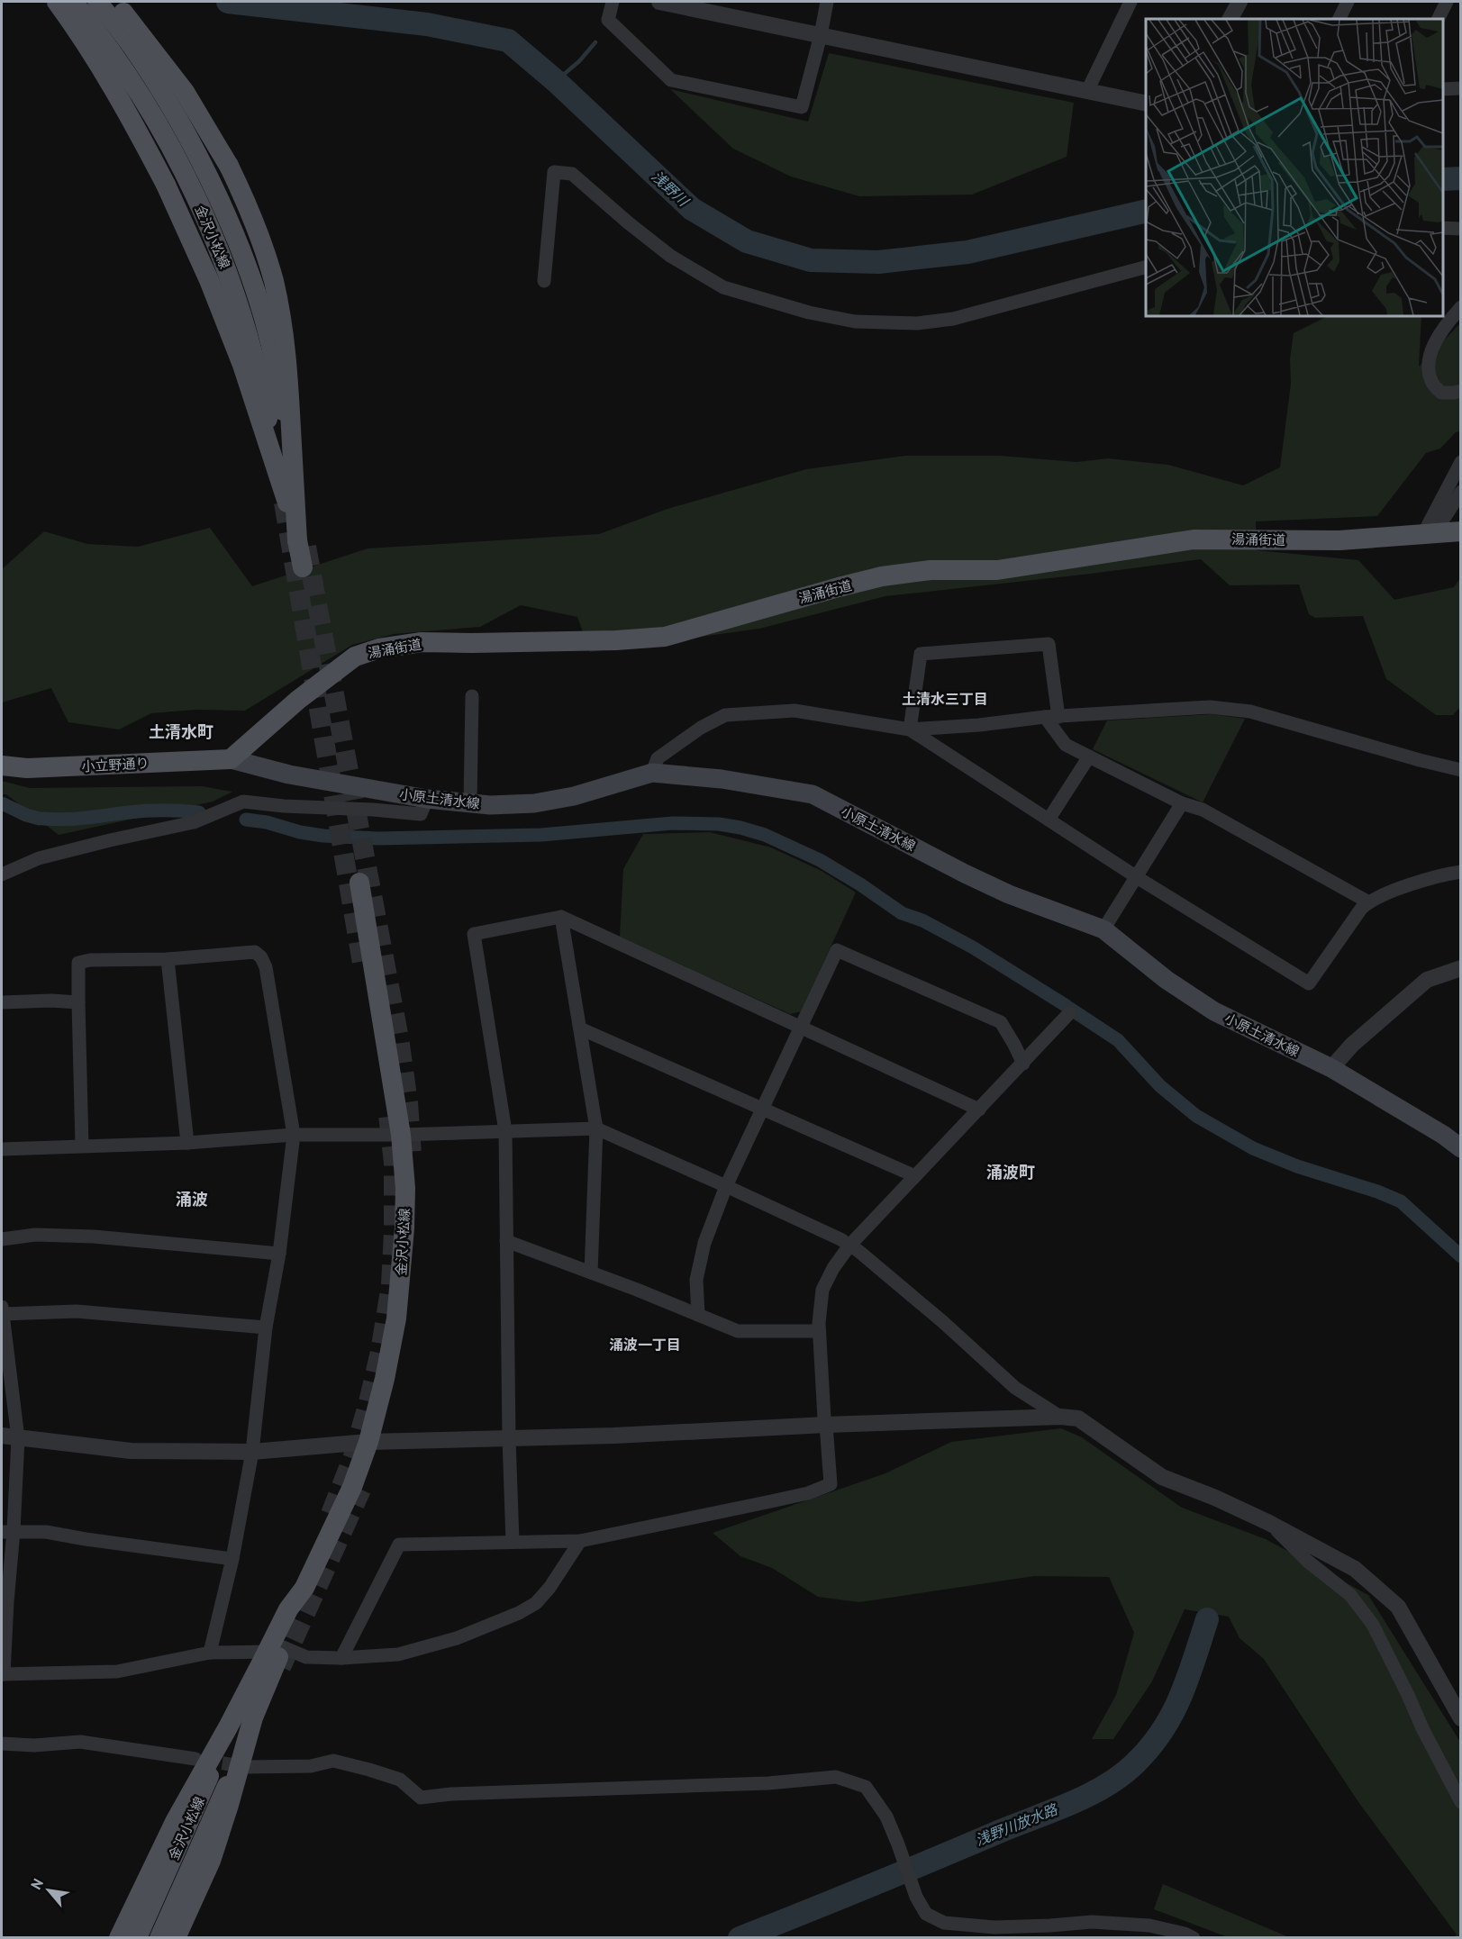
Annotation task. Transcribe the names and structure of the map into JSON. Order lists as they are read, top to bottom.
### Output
{
  "streets": {
    "main road": [
      "金沢小松線",
      "湯涌街道",
      "小立野通り",
      "小原土清水線"
    ]
  },
  "crossings": [
    ["湯涌街道", "小立野通り"],
    ["湯涌街道", "小原土清水線"],
    ["小立野通り", "小原土清水線"]
  ],
  "districts": [
    "土清水三丁目",
    "土清水町",
    "涌波町",
    "涌波",
    "涌波一丁目"
  ],
  "water": ["浅野川", "浅野川放水路"],
  "north": "top left"
}
